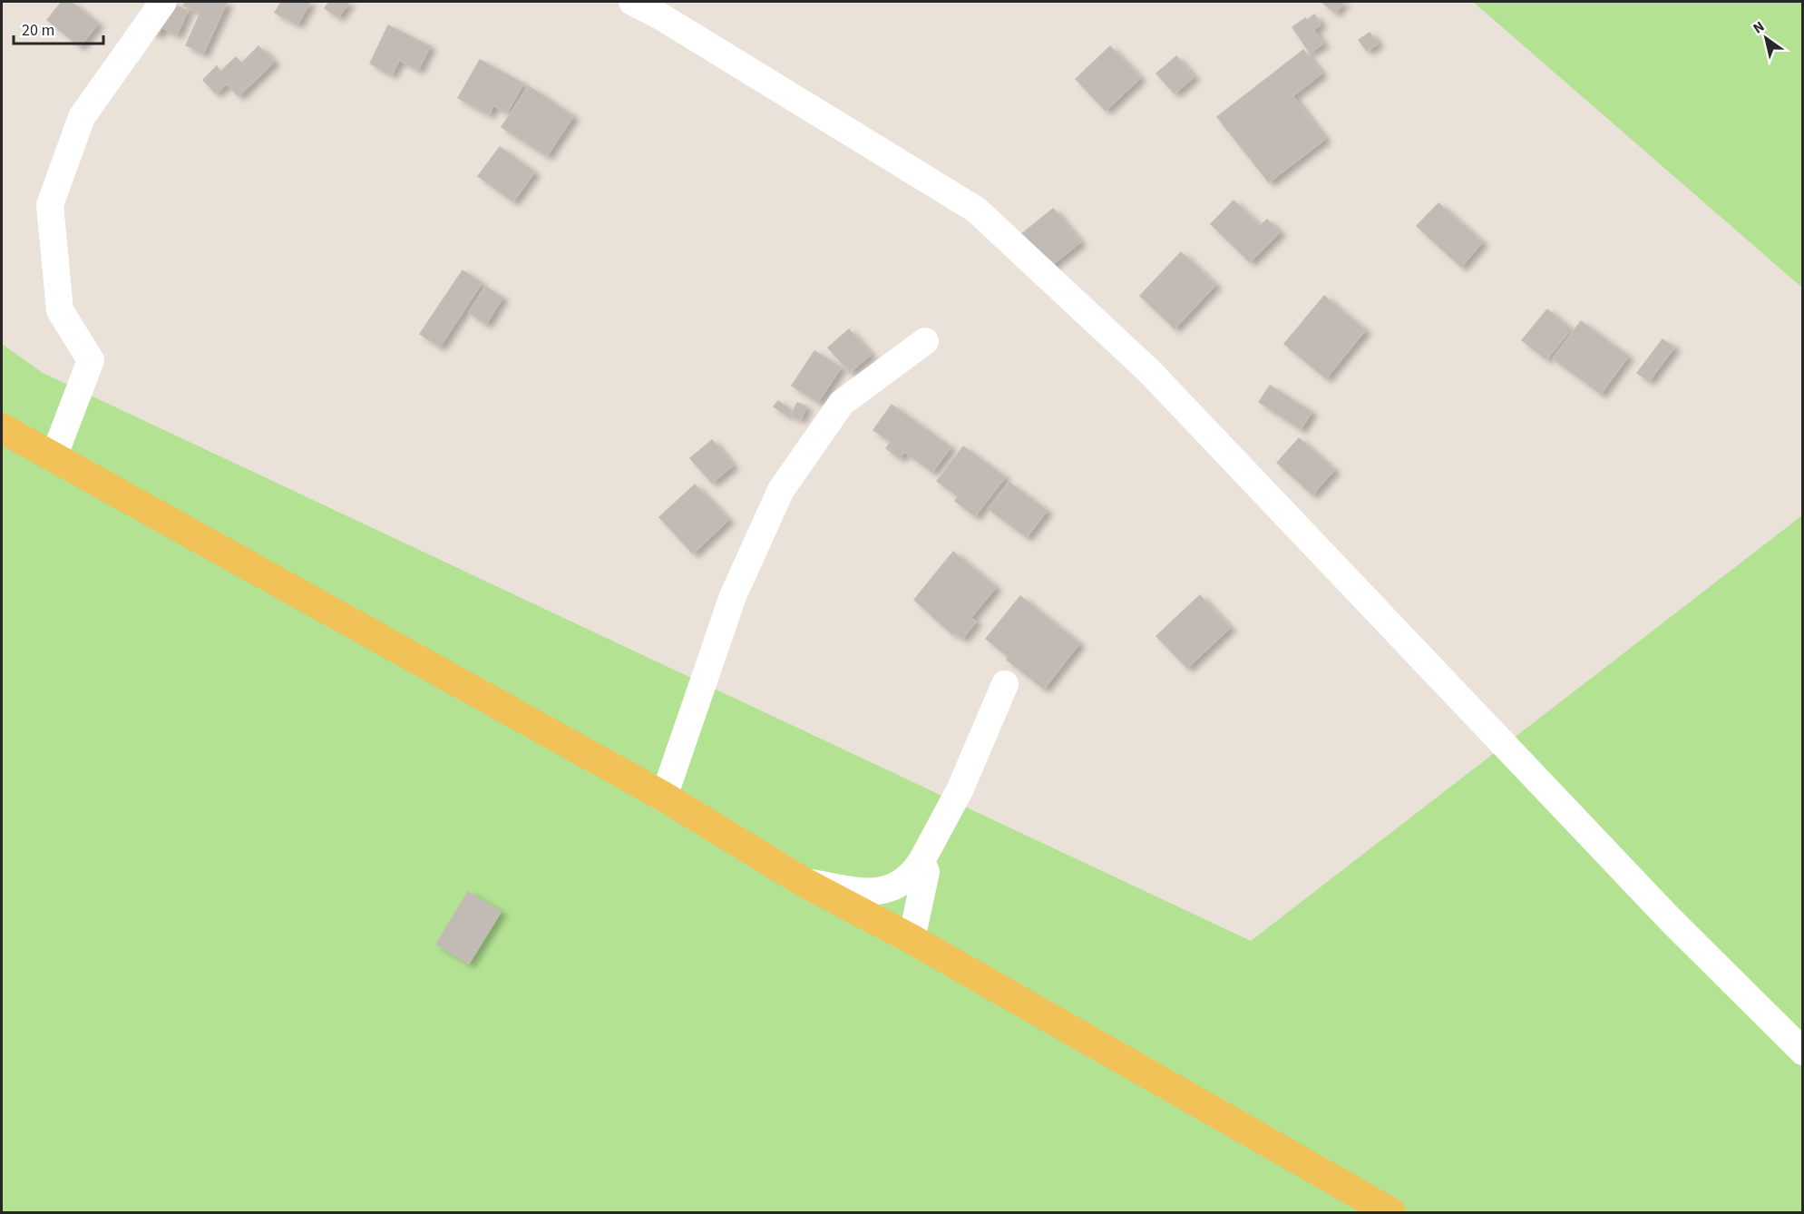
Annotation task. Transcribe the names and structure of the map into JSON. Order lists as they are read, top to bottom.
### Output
{
  "scale_bar": "20 m",
  "north": "top left"
}
